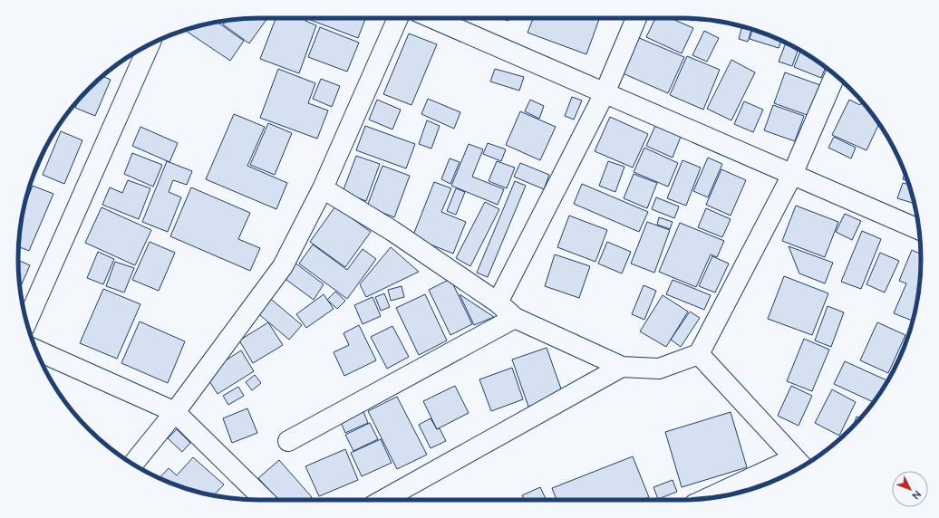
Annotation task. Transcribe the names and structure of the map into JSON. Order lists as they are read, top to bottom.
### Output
{
  "north": "bottom right"
}
